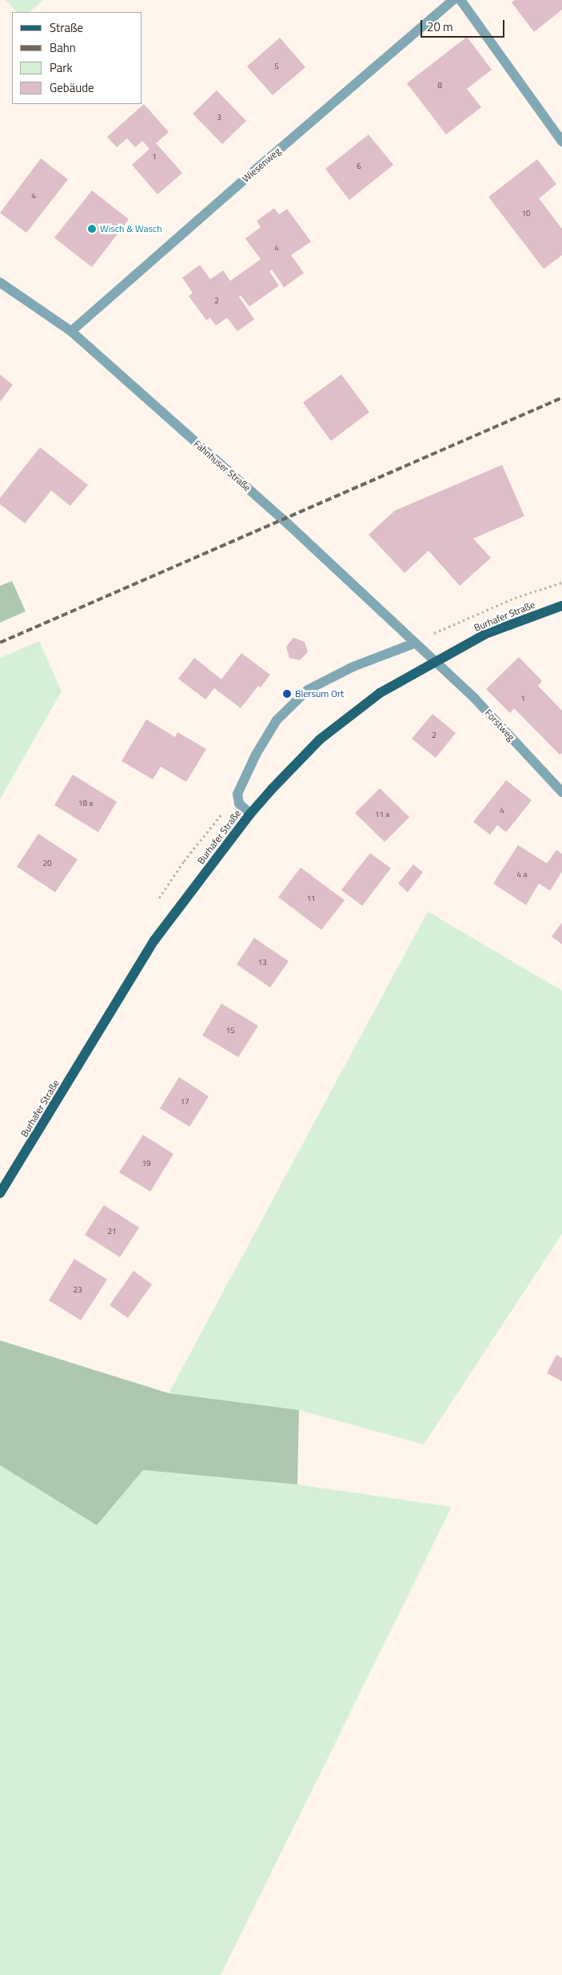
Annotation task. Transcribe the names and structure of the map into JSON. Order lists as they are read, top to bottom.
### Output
{
  "streets": {
    "main road": ["Burhafer Straße"],
    "street": ["Wiesenweg", "Fahnhuser Straße", "Forstweg"]
  },
  "crossings": [
    ["Wiesenweg", "Fahnhuser Straße"],
    ["Fahnhuser Straße", "Burhafer Straße"],
    ["Fahnhuser Straße", "Forstweg"],
    ["Burhafer Straße", "Forstweg"]
  ],
  "places": ["Wisch & Wasch", "Blersum Ort"],
  "house_numbers": [
    "5",
    "8",
    "3",
    "1",
    "6",
    "4",
    "10",
    "4",
    "2",
    "1",
    "2",
    "18 a",
    "4",
    "11 a",
    "20",
    "4 a",
    "11",
    "13",
    "15",
    "17",
    "19",
    "21",
    "23"
  ],
  "legend": [
    "Straße",
    "Bahn",
    "Park",
    "Gebäude"
  ],
  "scale_bar": "20 m"
}
